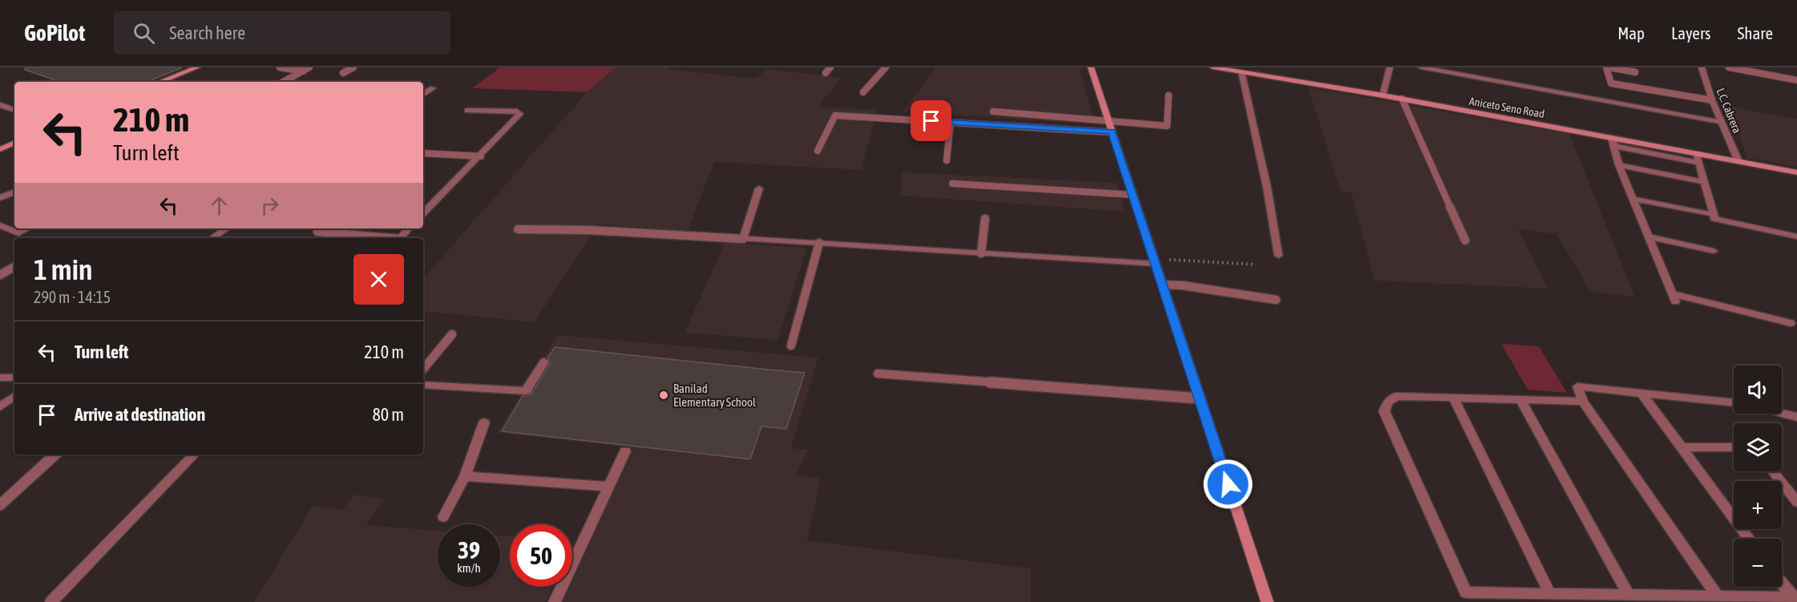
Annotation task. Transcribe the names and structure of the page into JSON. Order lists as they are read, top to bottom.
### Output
{
  "streets": {
    "main road": ["Aniceto Seno Road"],
    "street": ["L.C. Cabrera"]
  },
  "crossings": [
    ["Aniceto Seno Road", "L.C. Cabrera"]
  ],
  "places": ["Banilad Elementary School"],
  "page": {
    "header": "GoPilot",
    "search": "Search here",
    "nav": ["Map", "Layers", "Share"],
    "turn": ["210 m", "Turn left"],
    "heading": ["1 min", "290 m · 14:15"],
    "list": [
      {
        "name": "Turn left",
        "value": "210 m"
      },
      {
        "name": "Arrive at destination",
        "value": "80 m"
      }
    ],
    "map_buttons": ["+", "−"],
    "speed": "39 km/h",
    "limit": "50"
  }
}
